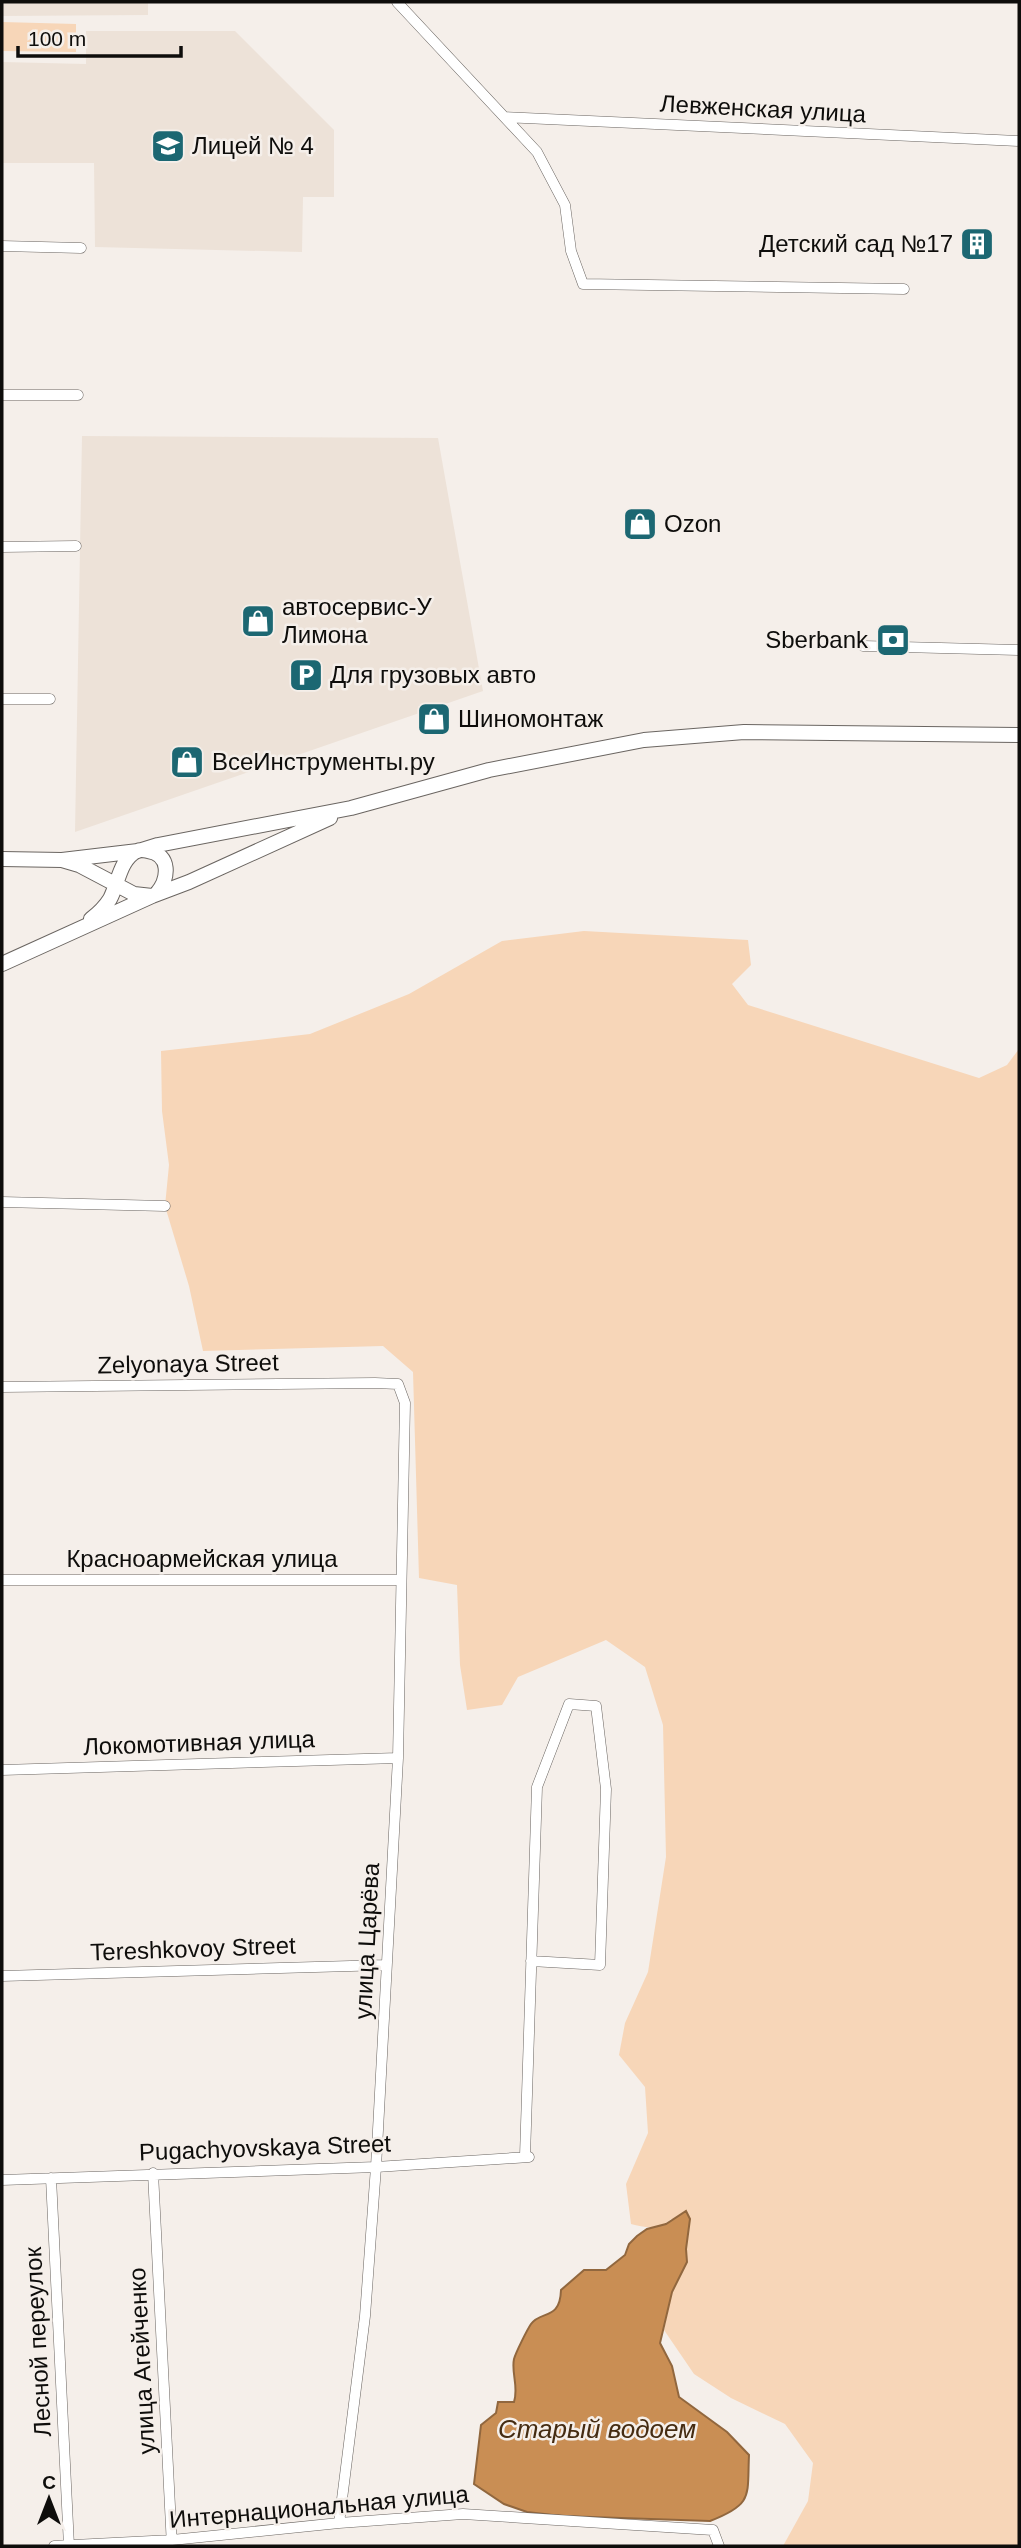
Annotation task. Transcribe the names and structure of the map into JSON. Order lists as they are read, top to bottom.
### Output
{
  "streets": {
    "street": [
      "Левженская улица",
      "Zelyonaya Street",
      "Красноармейская улица",
      "Локомотивная улица",
      "улица Царёва",
      "Tereshkovoy Street",
      "Pugachyovskaya Street",
      "Лесной переулок",
      "улица Агейченко",
      "Интернациональная улица"
    ]
  },
  "crossings": [
    ["Zelyonaya Street", "улица Царёва"],
    ["Красноармейская улица", "улица Царёва"],
    ["Локомотивная улица", "улица Царёва"],
    ["улица Царёва", "Tereshkovoy Street"],
    ["улица Царёва", "Pugachyovskaya Street"],
    ["улица Царёва", "Интернациональная улица"],
    ["Pugachyovskaya Street", "Лесной переулок"],
    ["Pugachyovskaya Street", "улица Агейченко"],
    ["Лесной переулок", "Интернациональная улица"],
    ["улица Агейченко", "Интернациональная улица"]
  ],
  "water": ["Старый водоем"],
  "places": {
    "school or university": ["Лицей № 4"],
    "building": ["Детский сад №17"],
    "shop": [
      "Ozon",
      "автосервис-У Лимона",
      "Шиномонтаж",
      "ВсеИнструменты.ру"
    ],
    "bank": ["Sberbank"],
    "parking": ["Для грузовых авто"]
  },
  "scale_bar": "100 m",
  "north": "top"
}
